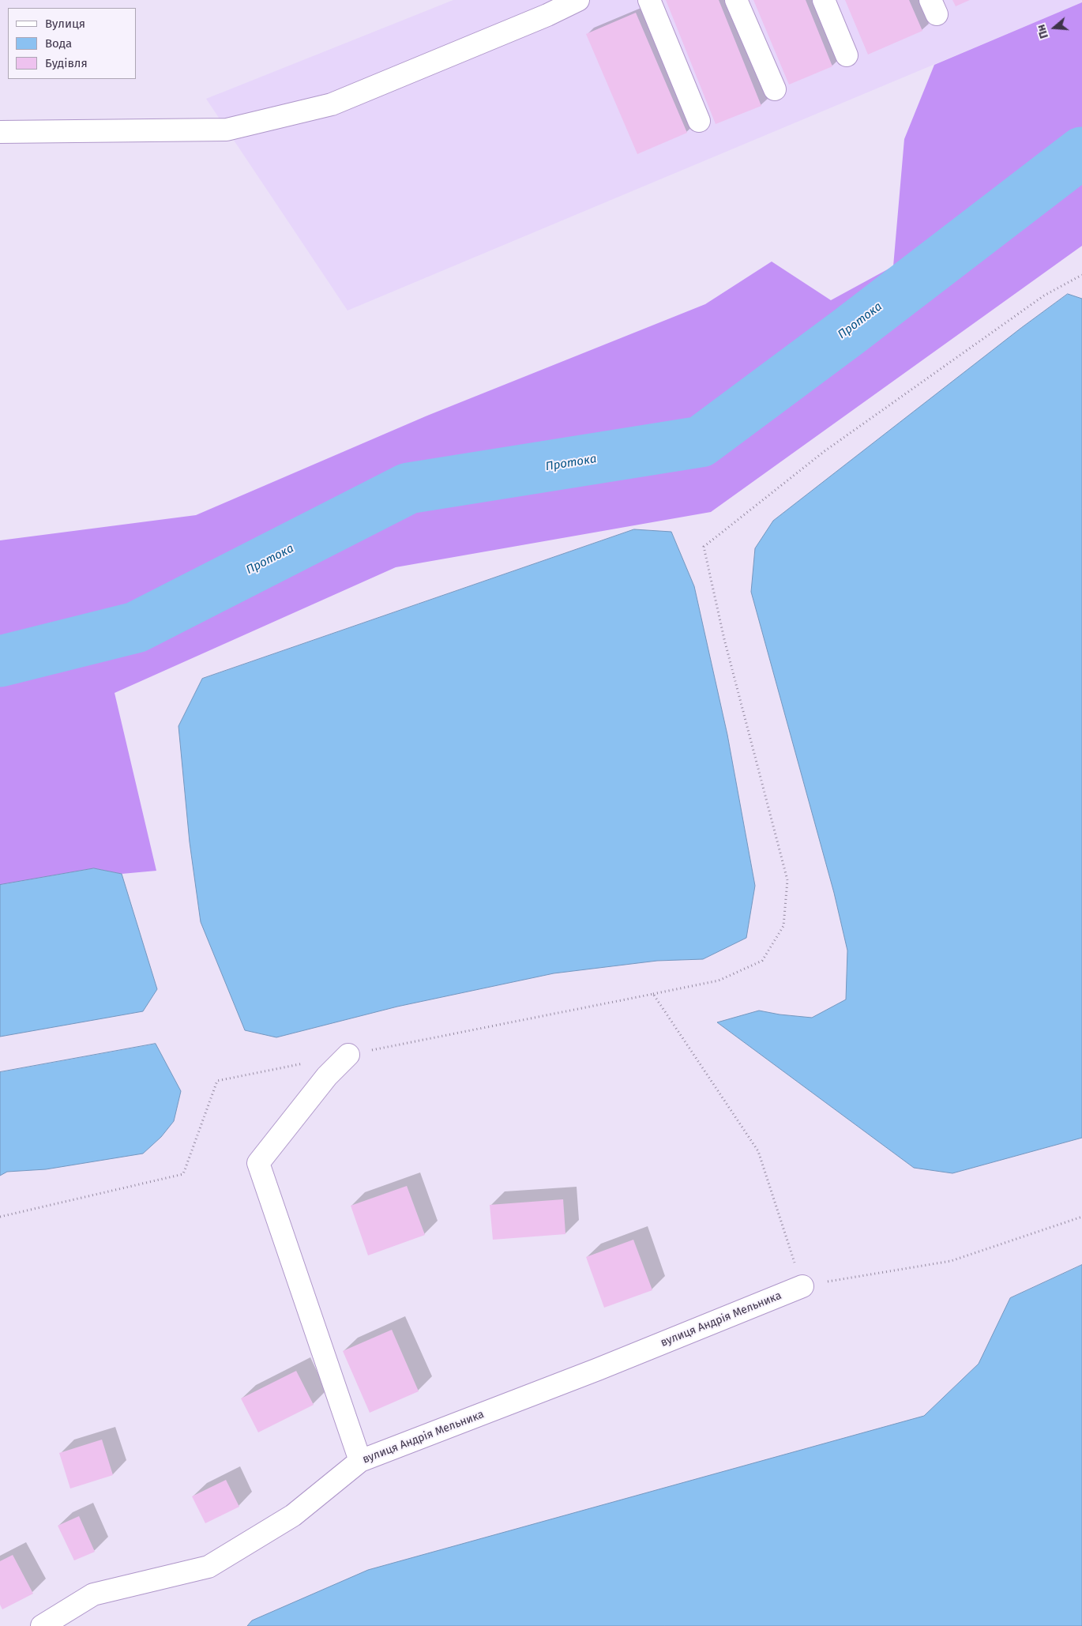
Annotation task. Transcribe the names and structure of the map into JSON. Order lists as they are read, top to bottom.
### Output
{
  "streets": {
    "street": ["вулиця Андрія Мельника"]
  },
  "water": ["Протока"],
  "legend": ["Вулиця", "Вода", "Будівля"],
  "north": "left"
}
